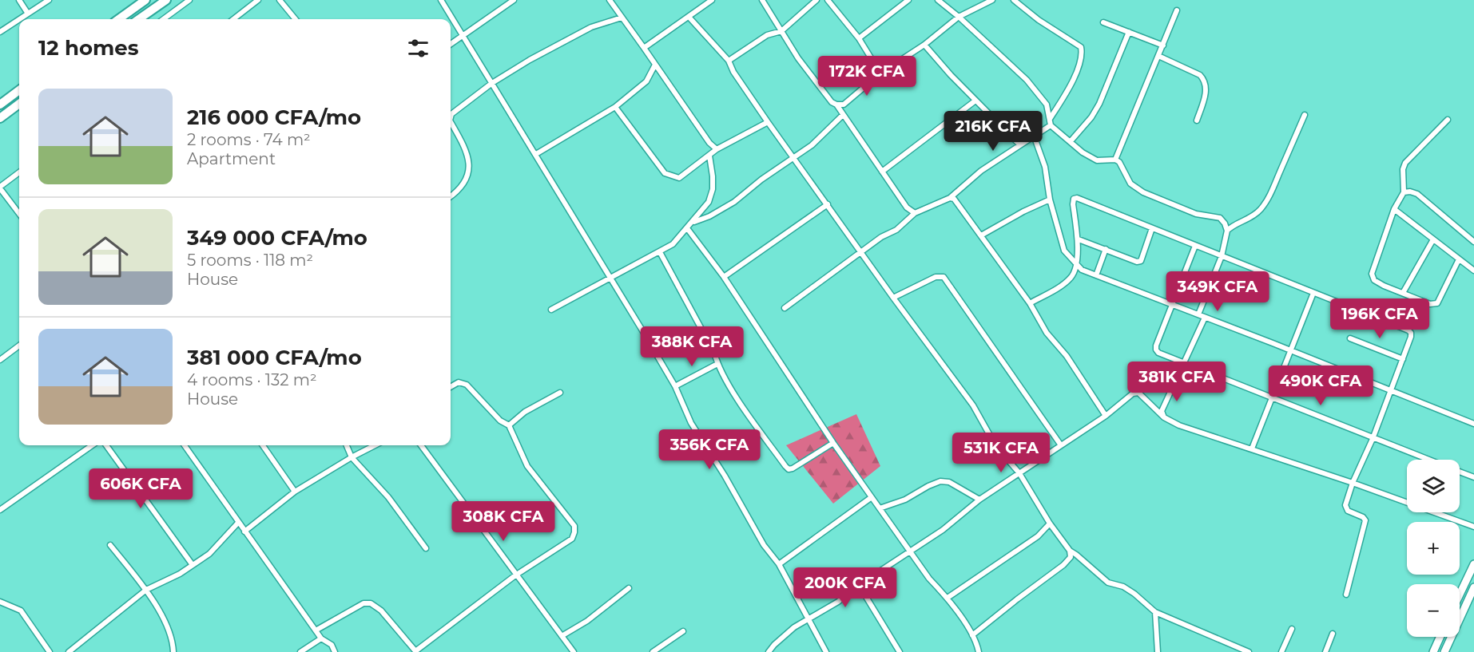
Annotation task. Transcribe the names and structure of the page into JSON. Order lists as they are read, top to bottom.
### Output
{
  "page": {
    "heading": "12 homes",
    "price": [
      "172K CFA",
      "216K CFA",
      "349K CFA",
      "196K CFA",
      "388K CFA",
      "381K CFA",
      "490K CFA",
      "356K CFA",
      "531K CFA",
      "606K CFA",
      "308K CFA",
      "200K CFA"
    ],
    "list": [
      {
        "name": "216 000 CFA/mo",
        "note": "2 rooms · 74 m² · Apartment"
      },
      {
        "name": "349 000 CFA/mo",
        "note": "5 rooms · 118 m² · House"
      },
      {
        "name": "381 000 CFA/mo",
        "note": "4 rooms · 132 m² · House"
      }
    ],
    "map_buttons": ["+", "−"]
  }
}
